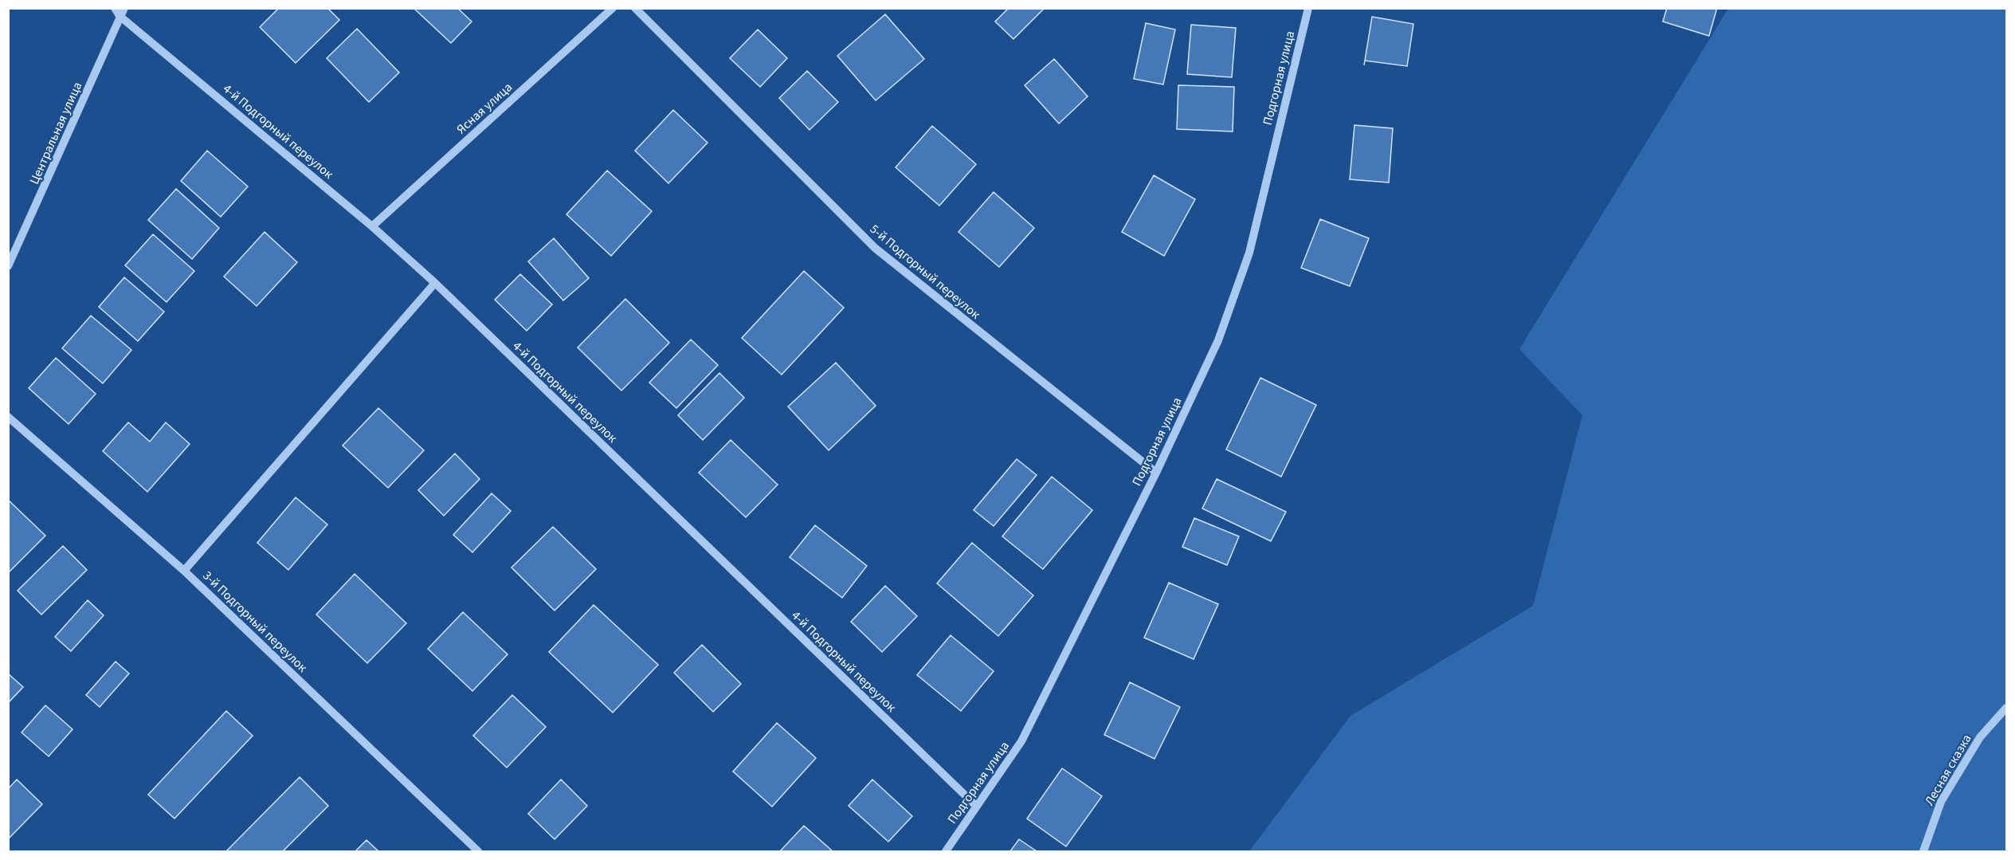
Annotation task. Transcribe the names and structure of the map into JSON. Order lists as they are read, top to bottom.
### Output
{
  "streets": {
    "street": [
      "Подгорная улица",
      "Ясная улица",
      "4-й Подгорный переулок",
      "Центральная улица",
      "5-й Подгорный переулок",
      "3-й Подгорный переулок",
      "Лесная сказка"
    ]
  },
  "crossings": [
    ["Подгорная улица", "4-й Подгорный переулок"],
    ["Подгорная улица", "5-й Подгорный переулок"],
    ["Ясная улица", "4-й Подгорный переулок"],
    ["4-й Подгорный переулок", "Центральная улица"]
  ]
}
